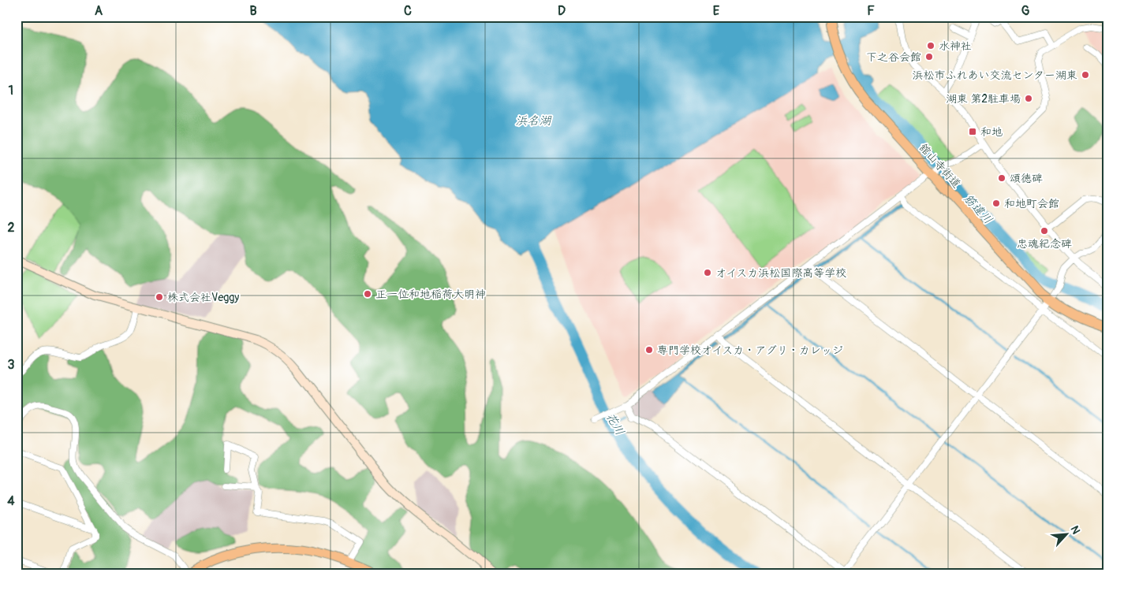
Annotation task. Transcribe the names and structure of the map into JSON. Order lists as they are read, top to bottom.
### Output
{
  "streets": {
    "main road": ["舘山寺街道"]
  },
  "water": ["浜名湖", "筋違川", "花川"],
  "places": {
    "other": [
      "水神社",
      "下之谷会館",
      "浜松市ふれあい交流センター湖東",
      "湖東 第2駐車場",
      "頌徳碑",
      "和地町会館",
      "忠魂紀念碑",
      "オイスカ浜松国際高等学校",
      "正一位和地稲荷大明神",
      "株式会社Veggy",
      "専門学校オイスカ・アグリ・カレッジ"
    ],
    "transit": ["和地"]
  },
  "north": "top right",
  "grid": {
    "columns": [
      "A",
      "B",
      "C",
      "D",
      "E",
      "F",
      "G"
    ],
    "rows": [
      "1",
      "2",
      "3",
      "4"
    ]
  }
}
